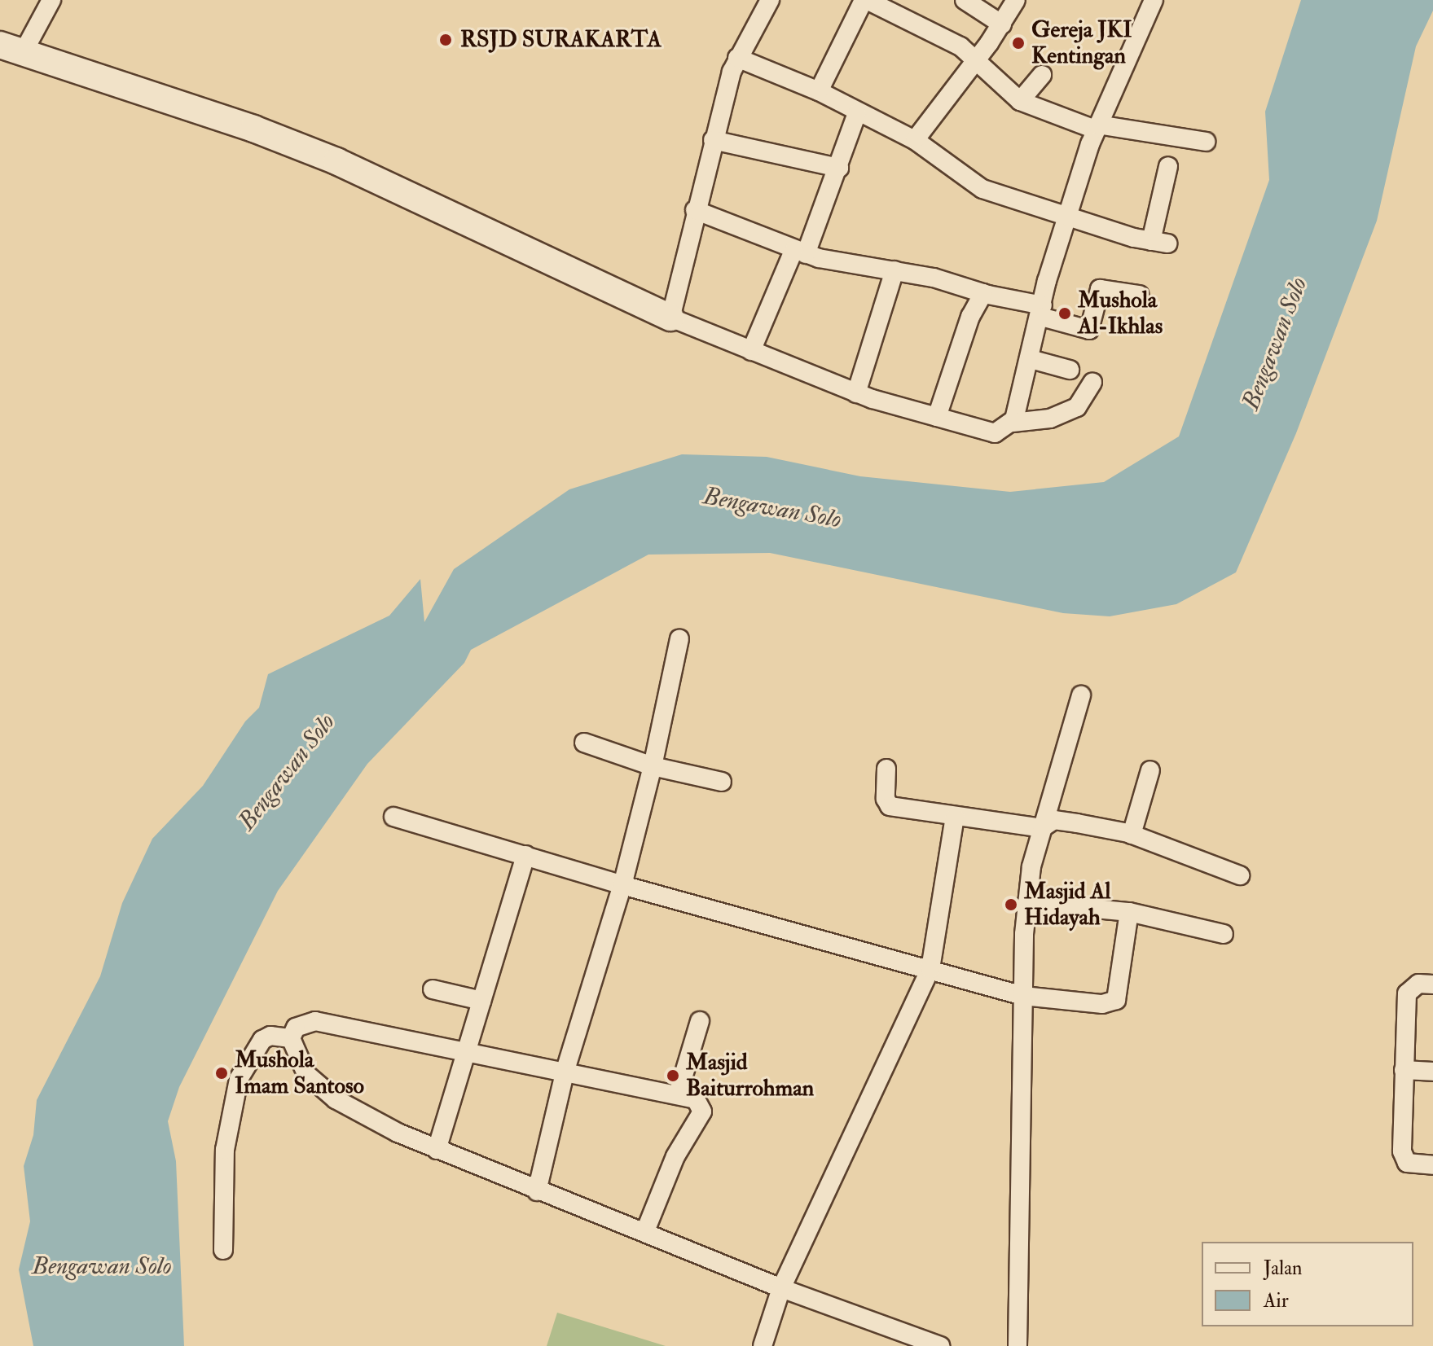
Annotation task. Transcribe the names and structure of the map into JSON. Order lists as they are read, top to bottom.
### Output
{
  "water": ["Bengawan Solo"],
  "places": [
    "RSJD SURAKARTA",
    "Gereja JKI Kentingan",
    "Mushola Al-Ikhlas",
    "Masjid Al Hidayah",
    "Mushola Imam Santoso",
    "Masjid Baiturrohman"
  ],
  "legend": ["Jalan", "Air"]
}
